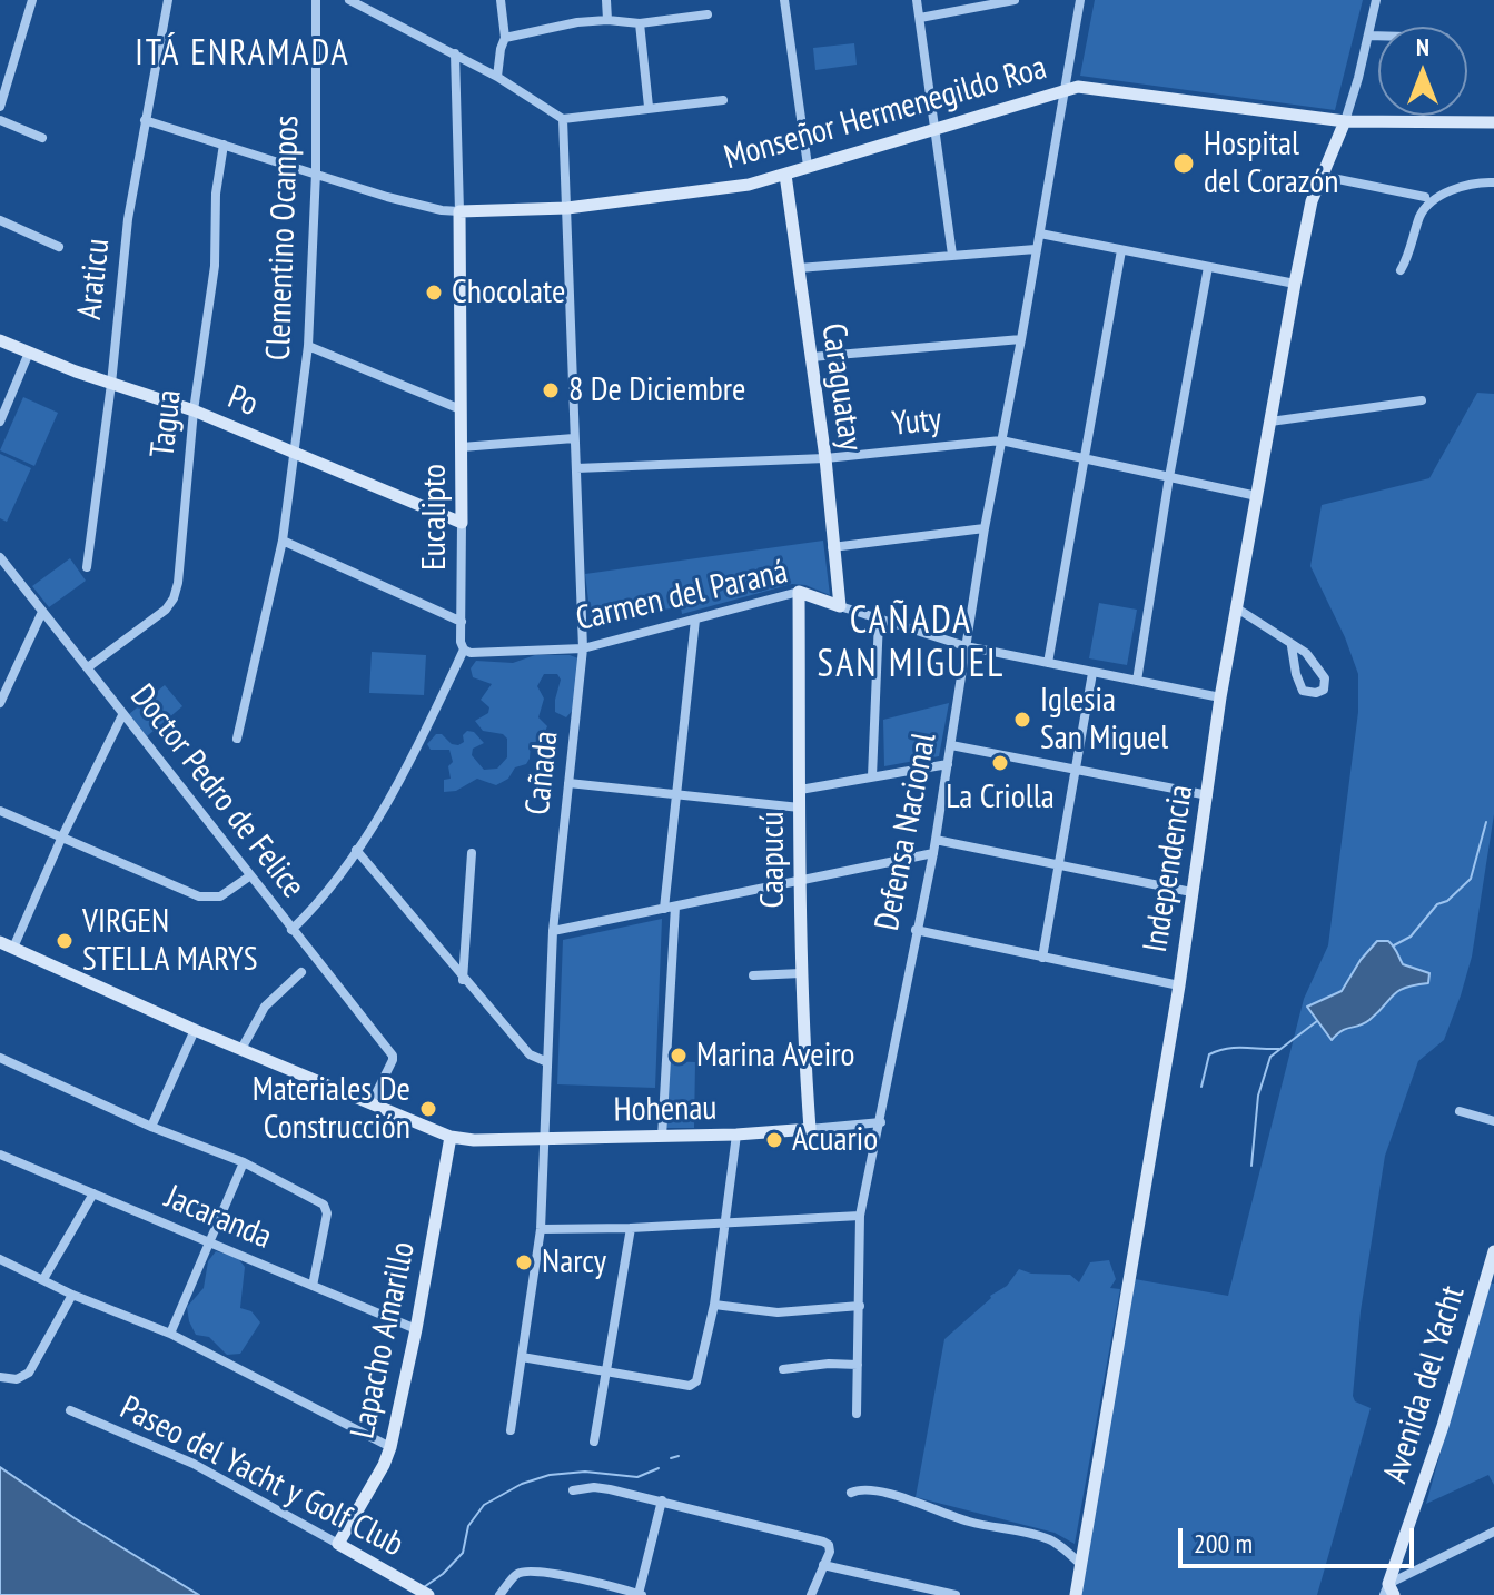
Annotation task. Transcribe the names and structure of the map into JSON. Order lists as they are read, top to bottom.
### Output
{
  "streets": {
    "street": [
      "Monseñor Hermenegildo Roa",
      "Clementino Ocampos",
      "Araticu",
      "Caraguatay",
      "Po",
      "Yuty",
      "Tagua",
      "Eucalipto",
      "Carmen del Paraná",
      "Cañada",
      "Doctor Pedro de Felice",
      "Defensa Nacional",
      "Caapucú",
      "Independencia",
      "Hohenau",
      "Jacaranda",
      "Lapacho Amarillo",
      "Avenida del Yacht",
      "Paseo del Yacht y Golf Club"
    ]
  },
  "crossings": [
    ["Monseñor Hermenegildo Roa", "Clementino Ocampos"],
    ["Monseñor Hermenegildo Roa", "Araticu"],
    ["Monseñor Hermenegildo Roa", "Caraguatay"],
    ["Monseñor Hermenegildo Roa", "Tagua"],
    ["Monseñor Hermenegildo Roa", "Eucalipto"],
    ["Monseñor Hermenegildo Roa", "Cañada"],
    ["Monseñor Hermenegildo Roa", "Defensa Nacional"],
    ["Monseñor Hermenegildo Roa", "Independencia"],
    ["Clementino Ocampos", "Po"],
    ["Araticu", "Po"],
    ["Caraguatay", "Yuty"],
    ["Caraguatay", "Carmen del Paraná"],
    ["Po", "Tagua"],
    ["Po", "Eucalipto"],
    ["Yuty", "Cañada"],
    ["Yuty", "Defensa Nacional"],
    ["Yuty", "Independencia"],
    ["Tagua", "Doctor Pedro de Felice"],
    ["Eucalipto", "Carmen del Paraná"],
    ["Carmen del Paraná", "Cañada"],
    ["Carmen del Paraná", "Defensa Nacional"],
    ["Carmen del Paraná", "Caapucú"],
    ["Carmen del Paraná", "Independencia"],
    ["Cañada", "Hohenau"],
    ["Doctor Pedro de Felice", "Hohenau"],
    ["Defensa Nacional", "Hohenau"],
    ["Caapucú", "Hohenau"],
    ["Hohenau", "Lapacho Amarillo"],
    ["Jacaranda", "Lapacho Amarillo"],
    ["Lapacho Amarillo", "Paseo del Yacht y Golf Club"]
  ],
  "districts": ["ITÁ ENRAMADA", "CAÑADA SAN MIGUEL"],
  "places": [
    "Hospital del Corazón",
    "Chocolate",
    "8 De Diciembre",
    "Iglesia San Miguel",
    "La Criolla",
    "VIRGEN STELLA MARYS",
    "Marina Aveiro",
    "Materiales De Construcción",
    "Acuario",
    "Narcy"
  ],
  "scale_bar": "200 m",
  "north": "top"
}
